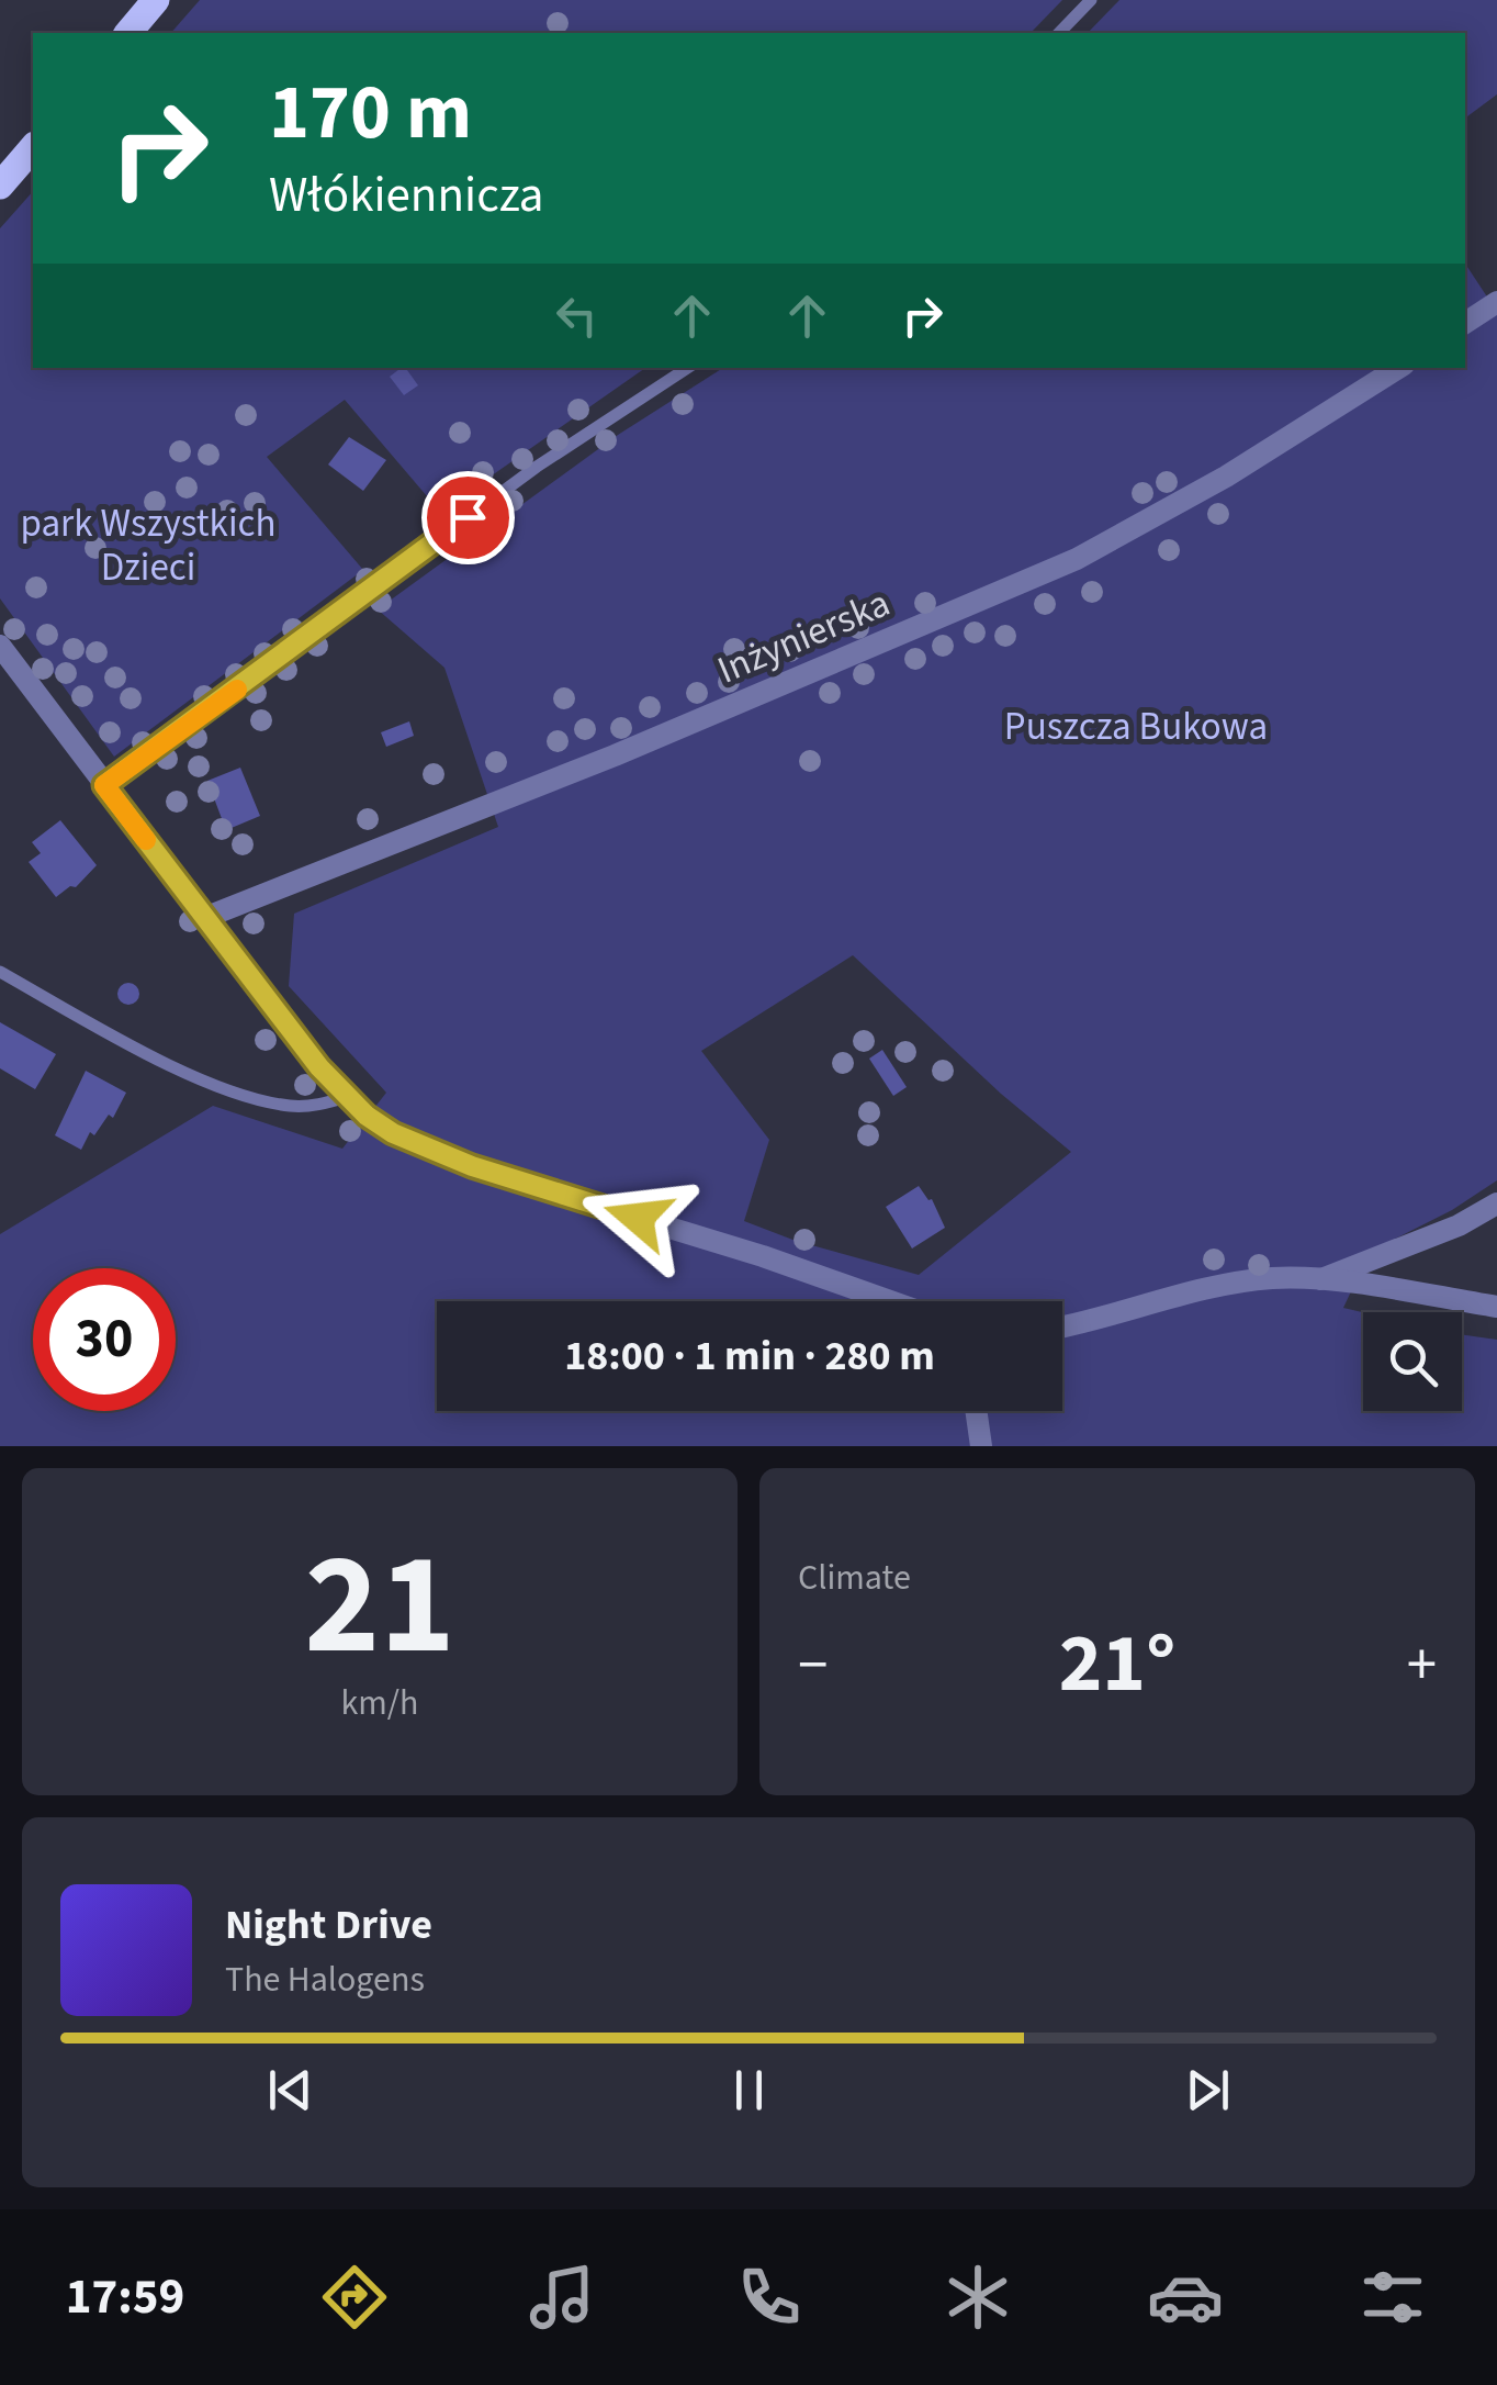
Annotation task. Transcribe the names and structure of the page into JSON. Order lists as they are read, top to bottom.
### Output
{
  "streets": {
    "street": ["Inżynierska"]
  },
  "parks": ["park Wszystkich Dzieci", "Puszcza Bukowa"],
  "page": {
    "turn": ["170 m", "Włókiennicza"],
    "limit": "30",
    "trip": "18:00 · 1 min · 280 m",
    "tile": [
      ["21", "km/h"],
      "Climate"
    ],
    "heat": ["−", "21°", "+"],
    "song": ["Night Drive", "The Halogens"],
    "tabs": "17:59"
  }
}
